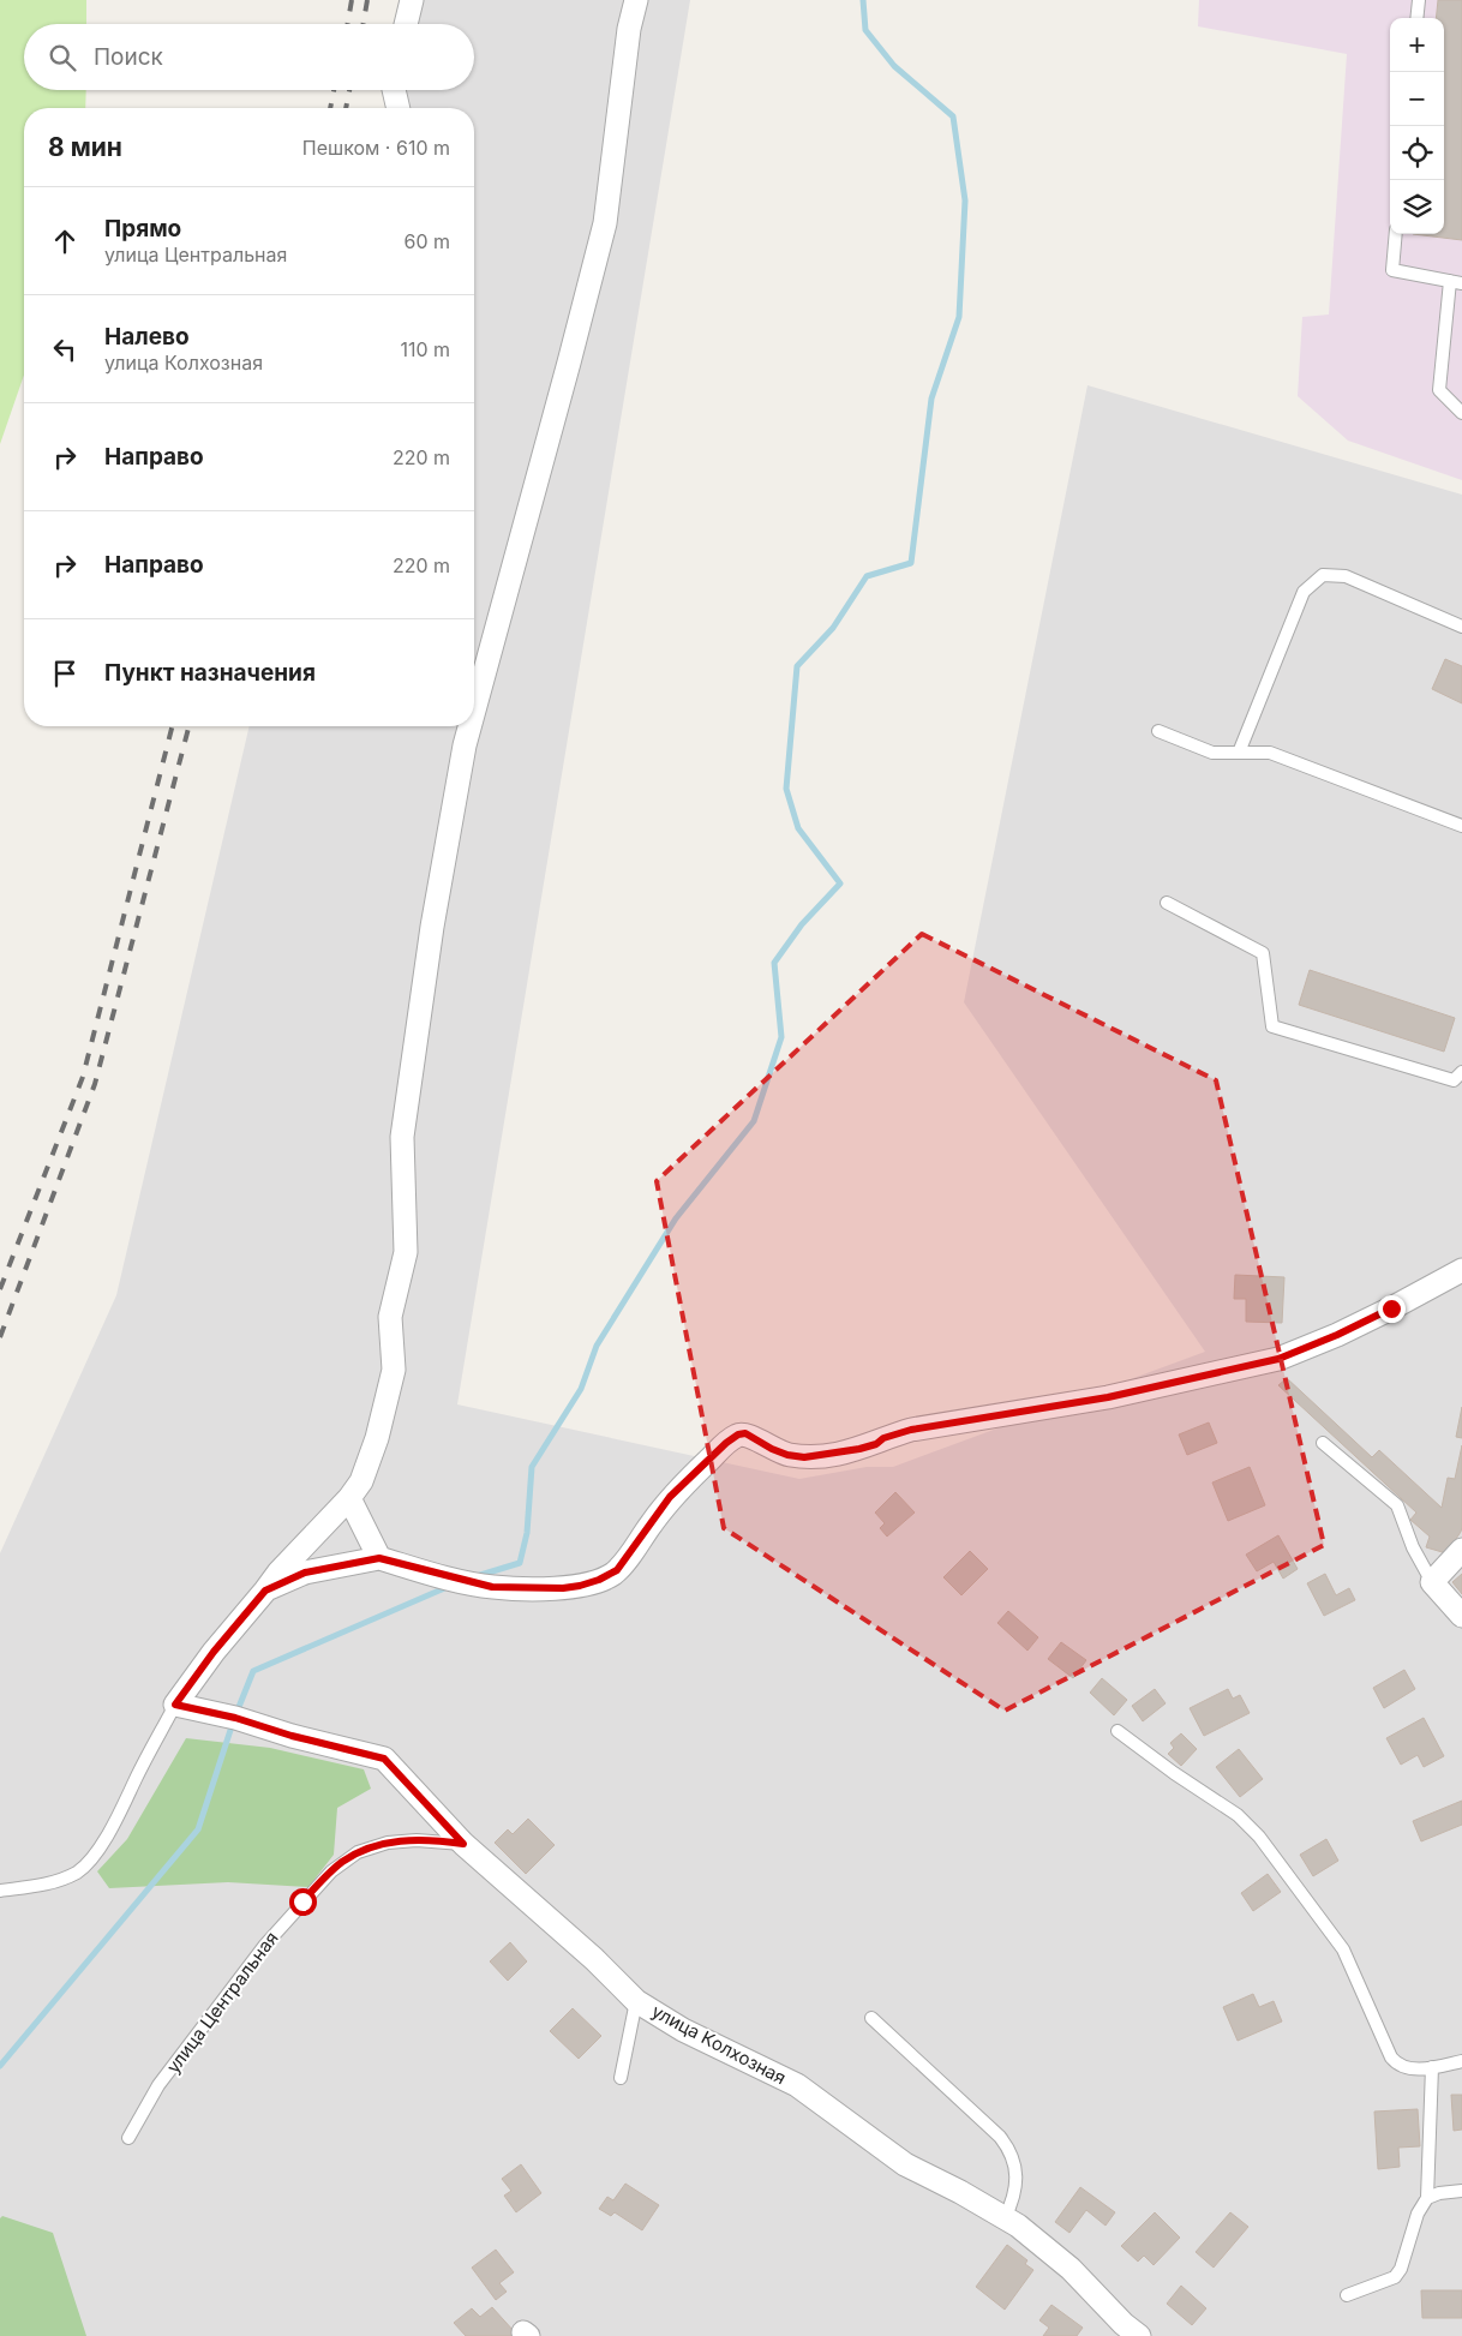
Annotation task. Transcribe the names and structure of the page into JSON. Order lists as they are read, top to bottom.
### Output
{
  "streets": {
    "street": ["улица Колхозная"],
    "lane": ["улица Центральная"]
  },
  "crossings": [
    ["улица Центральная", "улица Колхозная"]
  ],
  "page": {
    "map_buttons": ["+", "−"],
    "search": "Поиск",
    "heading": ["8 мин", "Пешком · 610 m"],
    "list": [
      ["Прямо", "улица Центральная", "60 m"],
      ["Налево", "улица Колхозная", "110 m"],
      ["Направо", "220 m"],
      ["Направо", "220 m"],
      "Пункт назначения"
    ]
  }
}
